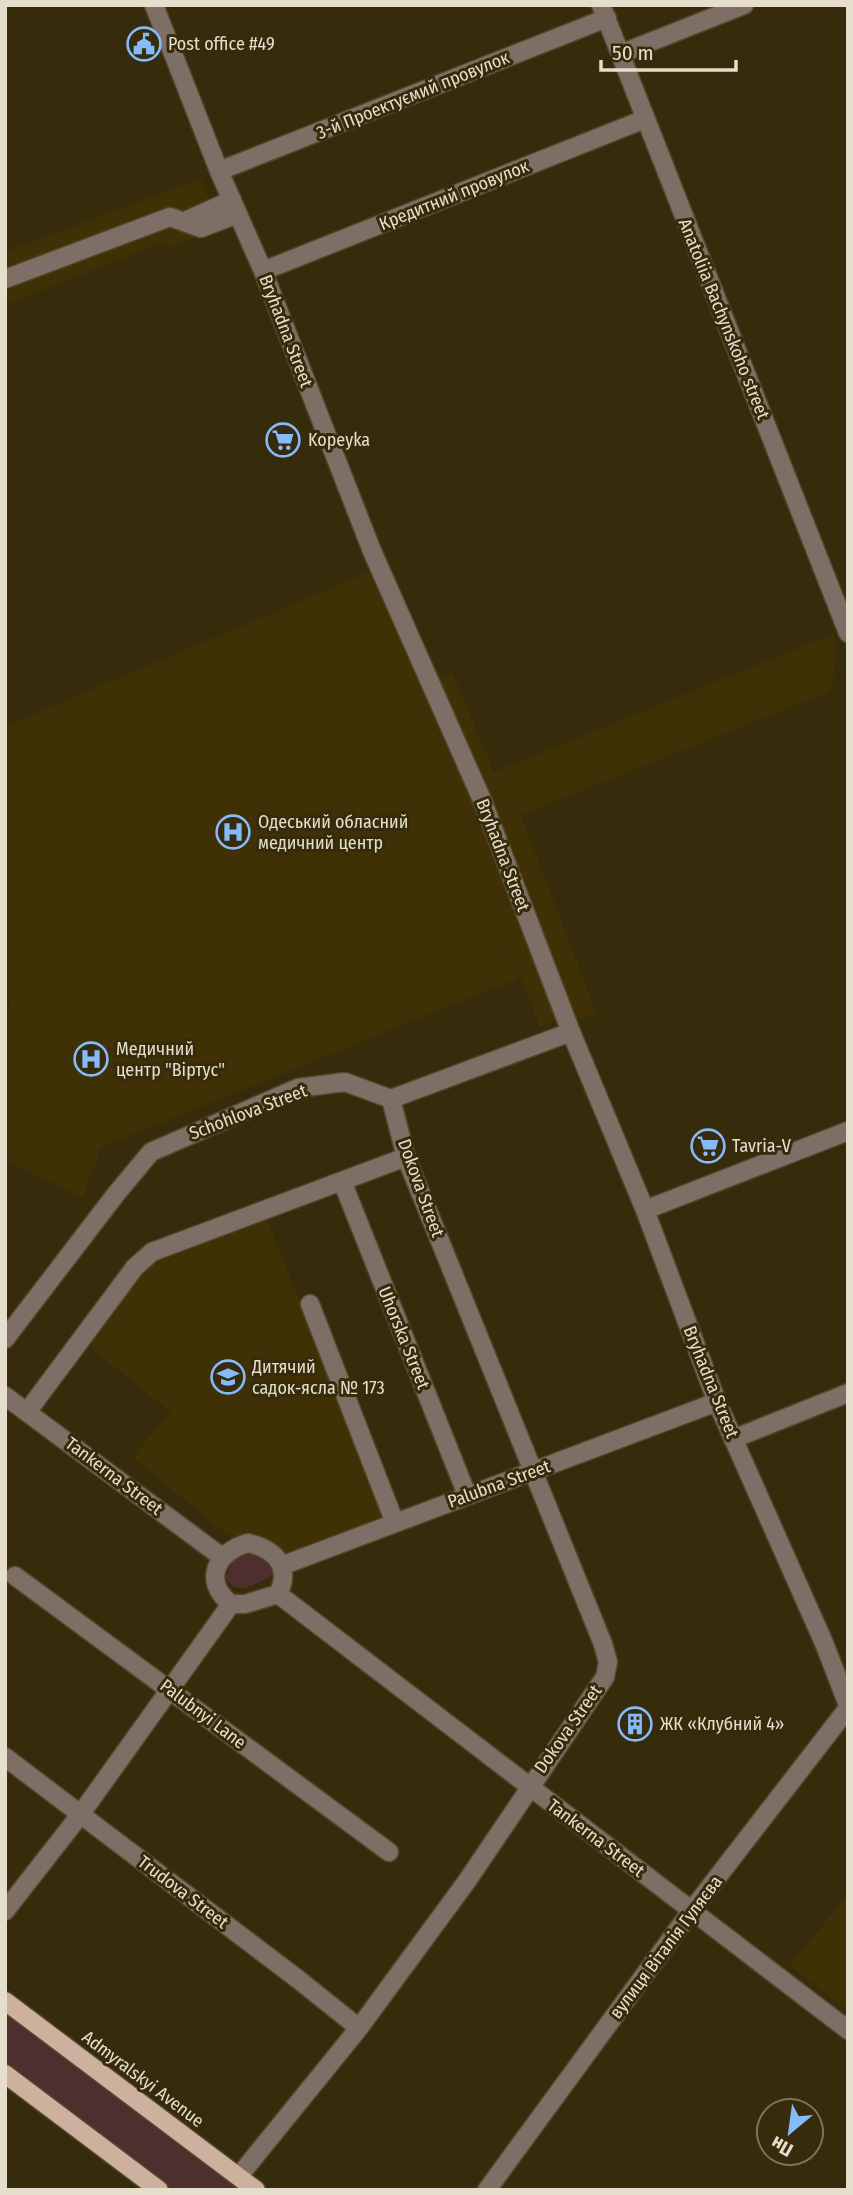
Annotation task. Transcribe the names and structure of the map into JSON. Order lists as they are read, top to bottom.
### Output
{
  "streets": {
    "main road": ["Admyralskyi Avenue"],
    "street": [
      "3-й Проектуємий провулок",
      "Кредитний провулок",
      "Anatoliia Bachynskoho street",
      "Bryhadna Street",
      "Schohlova Street",
      "Dokova Street",
      "Uhorska Street",
      "Tankerna Street",
      "Palubna Street",
      "Palubnyi Lane",
      "Trudova Street",
      "вулиця Віталія Гуляєва"
    ]
  },
  "crossings": [
    ["3-й Проектуємий провулок", "Anatoliia Bachynskoho street"],
    ["3-й Проектуємий провулок", "Bryhadna Street"],
    ["Кредитний провулок", "Anatoliia Bachynskoho street"],
    ["Кредитний провулок", "Bryhadna Street"],
    ["Bryhadna Street", "Palubna Street"],
    ["Bryhadna Street", "вулиця Віталія Гуляєва"],
    ["Schohlova Street", "Dokova Street"],
    ["Dokova Street", "Tankerna Street"],
    ["Dokova Street", "Palubna Street"],
    ["Dokova Street", "Trudova Street"],
    ["Dokova Street", "Admyralskyi Avenue"],
    ["Uhorska Street", "Palubna Street"],
    ["Tankerna Street", "Palubna Street"],
    ["Tankerna Street", "вулиця Віталія Гуляєва"]
  ],
  "places": {
    "public building": ["Post office #49"],
    "supermarket": ["Kopeyka", "Tavria-V"],
    "hospital": ["Одеський обласний медичний центр", "Медичний центр \"Віртус\""],
    "school or university": ["Дитячий садок-ясла № 173"],
    "building": ["ЖК «Клубний 4»"]
  },
  "scale_bar": "50 m",
  "north": "bottom left"
}
